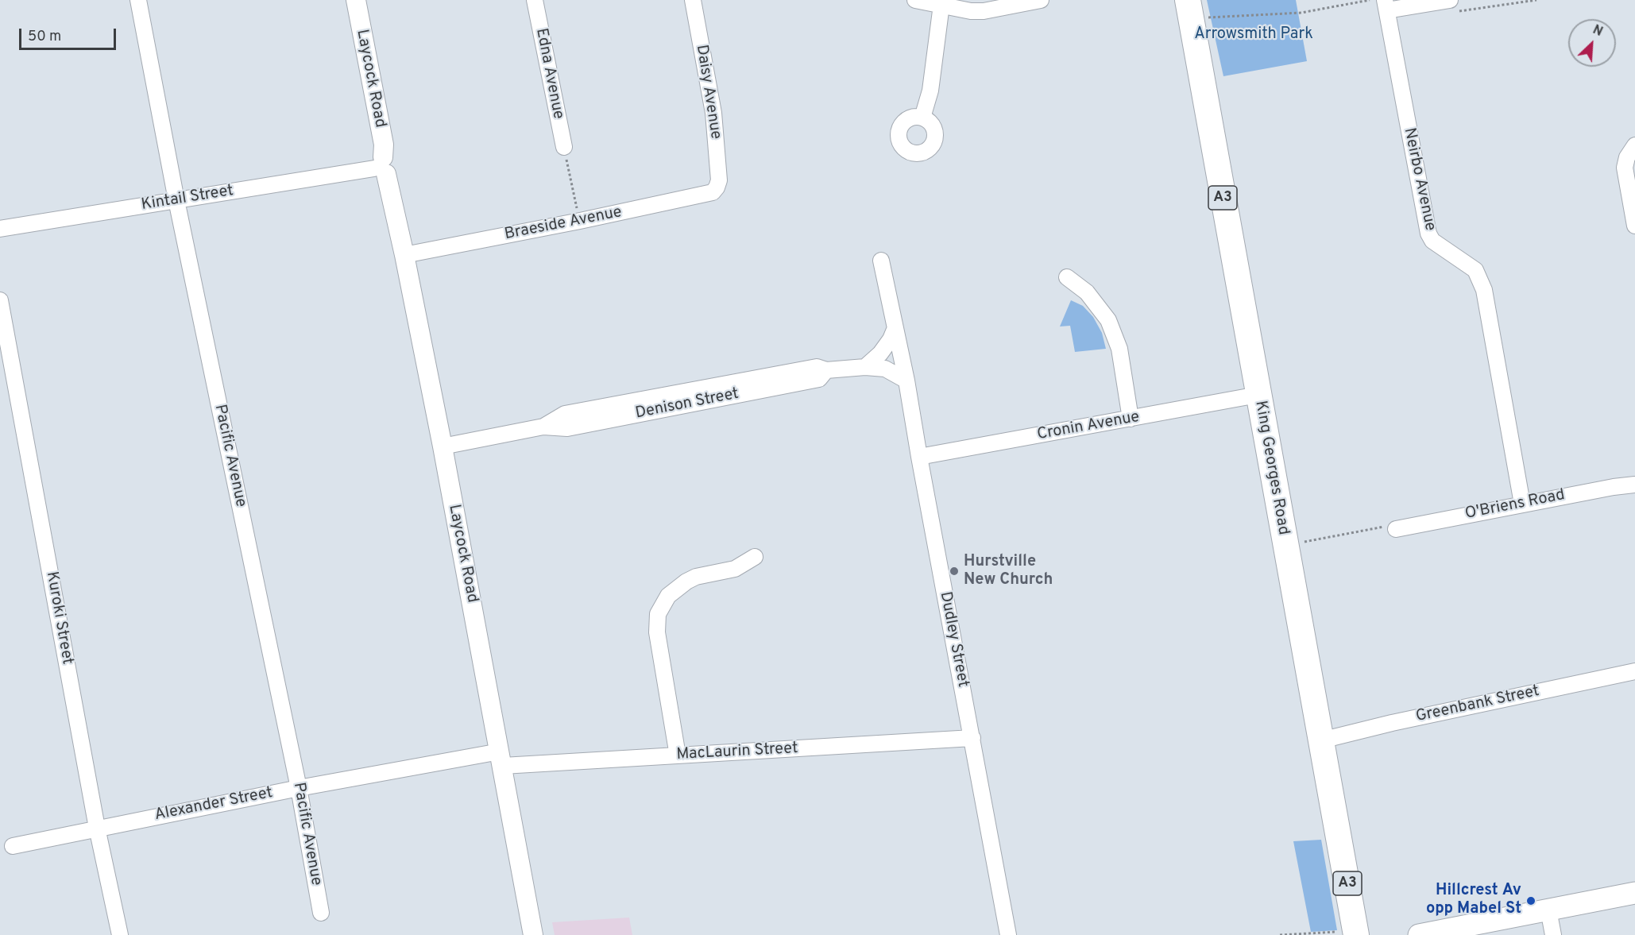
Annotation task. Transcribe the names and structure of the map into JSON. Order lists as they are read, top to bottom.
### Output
{
  "streets": {
    "highway": ["A3", "King Georges Road"],
    "street": [
      "Edna Avenue",
      "Laycock Road",
      "Daisy Avenue",
      "Neirbo Avenue",
      "Kintail Street",
      "Braeside Avenue",
      "Denison Street",
      "Cronin Avenue",
      "Pacific Avenue",
      "O'Briens Road",
      "Kuroki Street",
      "Dudley Street",
      "Greenbank Street",
      "MacLaurin Street",
      "Alexander Street"
    ]
  },
  "crossings": [
    ["Laycock Road", "Kintail Street"],
    ["Laycock Road", "Braeside Avenue"],
    ["Laycock Road", "Denison Street"],
    ["Laycock Road", "MacLaurin Street"],
    ["Laycock Road", "Alexander Street"],
    ["Daisy Avenue", "Braeside Avenue"],
    ["Neirbo Avenue", "O'Briens Road"],
    ["Kintail Street", "Pacific Avenue"],
    ["Denison Street", "Dudley Street"],
    ["Cronin Avenue", "King Georges Road"],
    ["Cronin Avenue", "Dudley Street"],
    ["Pacific Avenue", "Alexander Street"],
    ["King Georges Road", "Greenbank Street"],
    ["Kuroki Street", "Alexander Street"],
    ["Dudley Street", "MacLaurin Street"],
    ["MacLaurin Street", "Alexander Street"]
  ],
  "parks": ["Arrowsmith Park"],
  "places": ["Hurstville New Church", "Hillcrest Av opp Mabel St"],
  "scale_bar": "50 m",
  "north": "top right"
}
